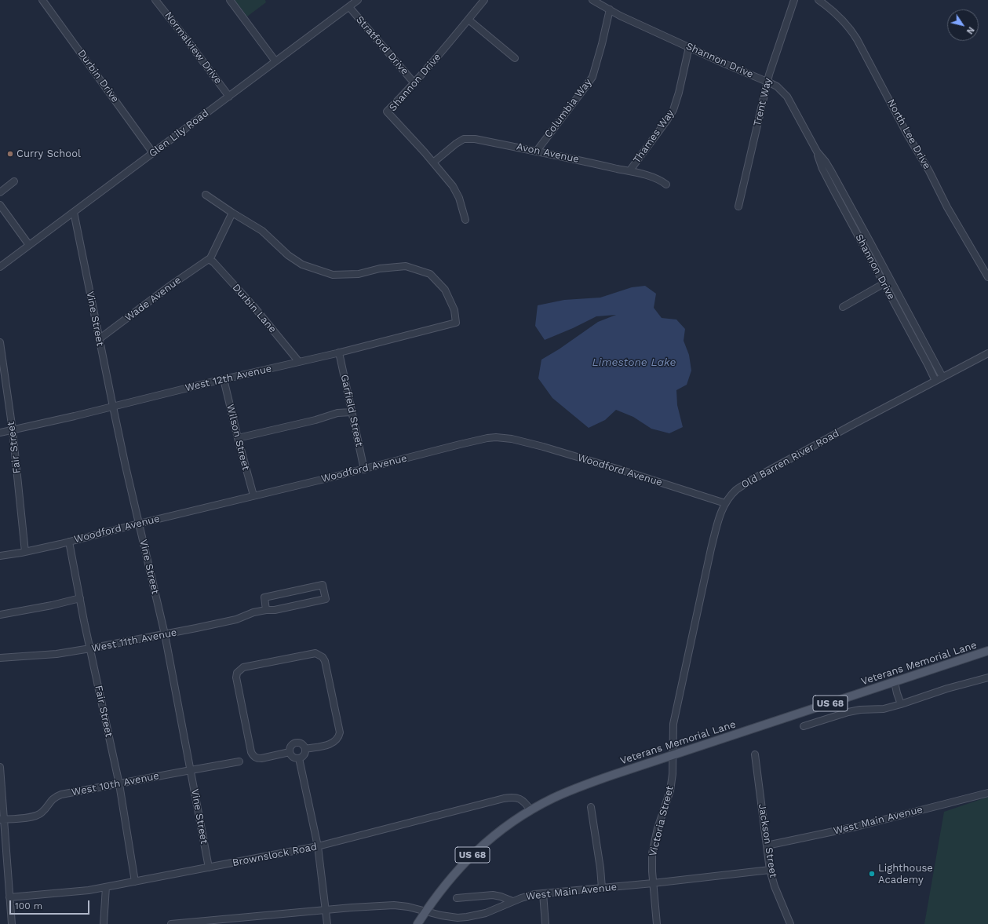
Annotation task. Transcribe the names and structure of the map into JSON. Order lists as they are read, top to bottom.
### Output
{
  "streets": {
    "main road": ["Veterans Memorial Lane", "US 68"],
    "street": [
      "Stratford Drive",
      "Normalview Drive",
      "Shannon Drive",
      "Durbin Drive",
      "Trent Way",
      "Columbia Way",
      "Glen Lily Road",
      "North Lee Drive",
      "Thames Way",
      "Avon Avenue",
      "Wade Avenue",
      "Durbin Lane",
      "Vine Street",
      "West 12th Avenue",
      "Garfield Street",
      "Wilson Street",
      "Fair Street",
      "Old Barren River Road",
      "Woodford Avenue",
      "West 11th Avenue",
      "West 10th Avenue",
      "West Main Avenue",
      "Victoria Street",
      "Jackson Street",
      "Brownslock Road"
    ]
  },
  "crossings": [
    ["Stratford Drive", "Shannon Drive"],
    ["Stratford Drive", "Glen Lily Road"],
    ["Normalview Drive", "Glen Lily Road"],
    ["Shannon Drive", "Trent Way"],
    ["Shannon Drive", "Columbia Way"],
    ["Shannon Drive", "Thames Way"],
    ["Shannon Drive", "Avon Avenue"],
    ["Shannon Drive", "Old Barren River Road"],
    ["Durbin Drive", "Glen Lily Road"],
    ["Columbia Way", "Avon Avenue"],
    ["Glen Lily Road", "Vine Street"],
    ["Thames Way", "Avon Avenue"],
    ["Wade Avenue", "Durbin Lane"],
    ["Wade Avenue", "Vine Street"],
    ["Durbin Lane", "West 12th Avenue"],
    ["Vine Street", "West 12th Avenue"],
    ["Vine Street", "Woodford Avenue"],
    ["Vine Street", "West 11th Avenue"],
    ["Vine Street", "West 10th Avenue"],
    ["Vine Street", "Brownslock Road"],
    ["West 12th Avenue", "Garfield Street"],
    ["West 12th Avenue", "Wilson Street"],
    ["West 12th Avenue", "Fair Street"],
    ["Garfield Street", "Woodford Avenue"],
    ["Wilson Street", "Woodford Avenue"],
    ["Fair Street", "Woodford Avenue"],
    ["Fair Street", "West 11th Avenue"],
    ["Fair Street", "West 10th Avenue"],
    ["Fair Street", "Brownslock Road"],
    ["Old Barren River Road", "Woodford Avenue"],
    ["Old Barren River Road", "Veterans Memorial Lane"],
    ["Old Barren River Road", "Victoria Street"],
    ["Veterans Memorial Lane", "West Main Avenue"],
    ["Veterans Memorial Lane", "Victoria Street"],
    ["Veterans Memorial Lane", "Brownslock Road"],
    ["West Main Avenue", "Victoria Street"],
    ["West Main Avenue", "Jackson Street"]
  ],
  "water": ["Limestone Lake"],
  "places": ["Curry School", "Lighthouse Academy"],
  "scale_bar": "100 m",
  "north": "bottom right"
}
